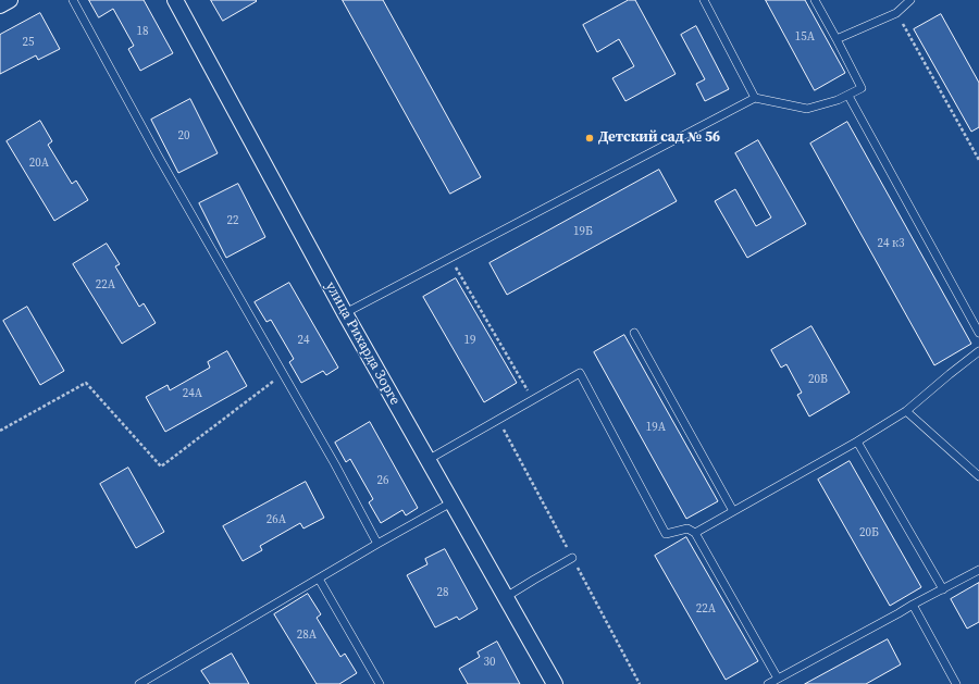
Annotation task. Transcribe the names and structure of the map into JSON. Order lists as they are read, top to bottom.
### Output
{
  "streets": {
    "street": ["улица Рихарда Зорге"]
  },
  "places": ["Детский сад № 56"],
  "house_numbers": [
    "18",
    "15А",
    "25",
    "20",
    "20А",
    "22",
    "19Б",
    "24 к3",
    "22А",
    "24",
    "19",
    "20В",
    "24А",
    "19А",
    "26",
    "26А",
    "20Б",
    "28",
    "22А",
    "28А",
    "30"
  ]
}
